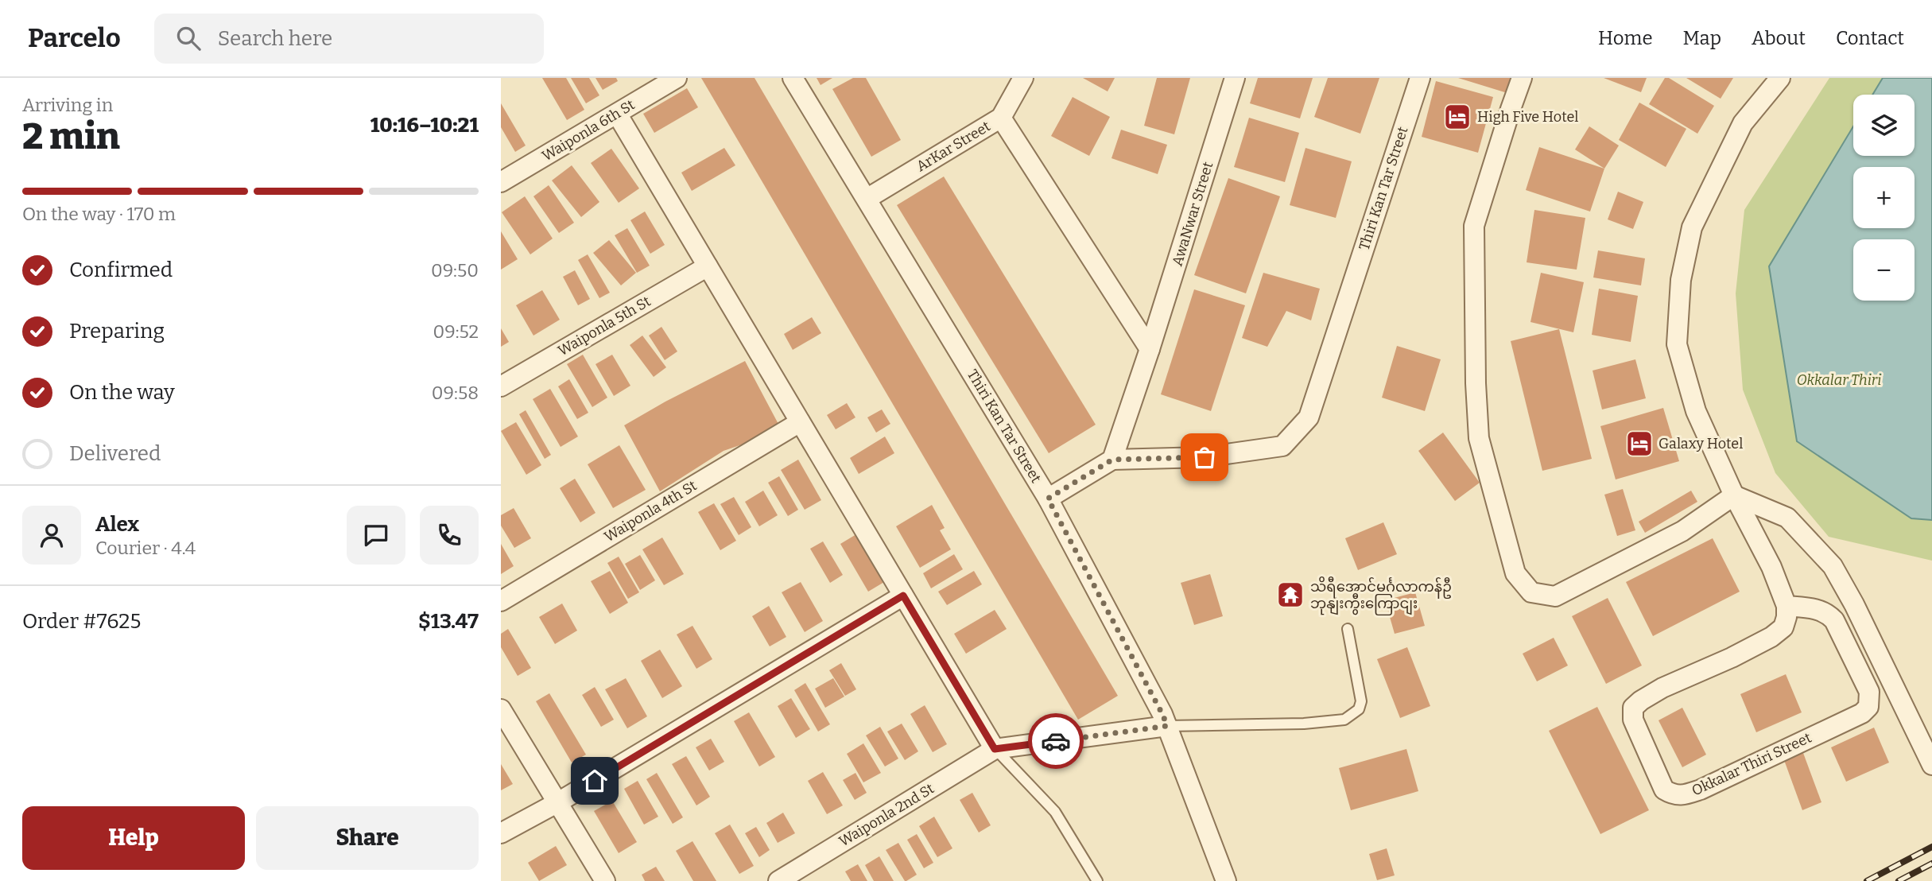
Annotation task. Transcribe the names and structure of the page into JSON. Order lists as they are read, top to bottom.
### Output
{
  "streets": {
    "street": [
      "Waiponla 6th St",
      "ArKar Street",
      "Thiri Kan Tar Street",
      "AwaNwar Street",
      "Waiponla 5th St",
      "Waiponla 4th St",
      "Okkalar Thiri Street",
      "Waiponla 2nd St"
    ]
  },
  "crossings": [
    ["ArKar Street", "Thiri Kan Tar Street"],
    ["Thiri Kan Tar Street", "AwaNwar Street"]
  ],
  "parks": ["Okkalar Thiri"],
  "places": {
    "hotel": ["High Five Hotel", "Galaxy Hotel"],
    "temple": ["သိရီအောင်မင်္ဂလာကန်ဦ ဘုနျးကွီးကြောငျး"]
  },
  "page": {
    "header": "Parcelo",
    "search": "Search here",
    "nav": [
      "Home",
      "Map",
      "About",
      "Contact"
    ],
    "heading": ["2 min", "Arriving in", "10:16–10:21"],
    "panel": [
      "Alex",
      "Courier · 4.4",
      "Order #7625",
      "$13.47"
    ],
    "map_buttons": ["+", "−"],
    "bar": "On the way · 170 m",
    "list": [
      ["Confirmed", "09:50"],
      ["Preparing", "09:52"],
      ["On the way", "09:58"],
      "Delivered"
    ],
    "buttons": ["Help", "Share"]
  }
}
